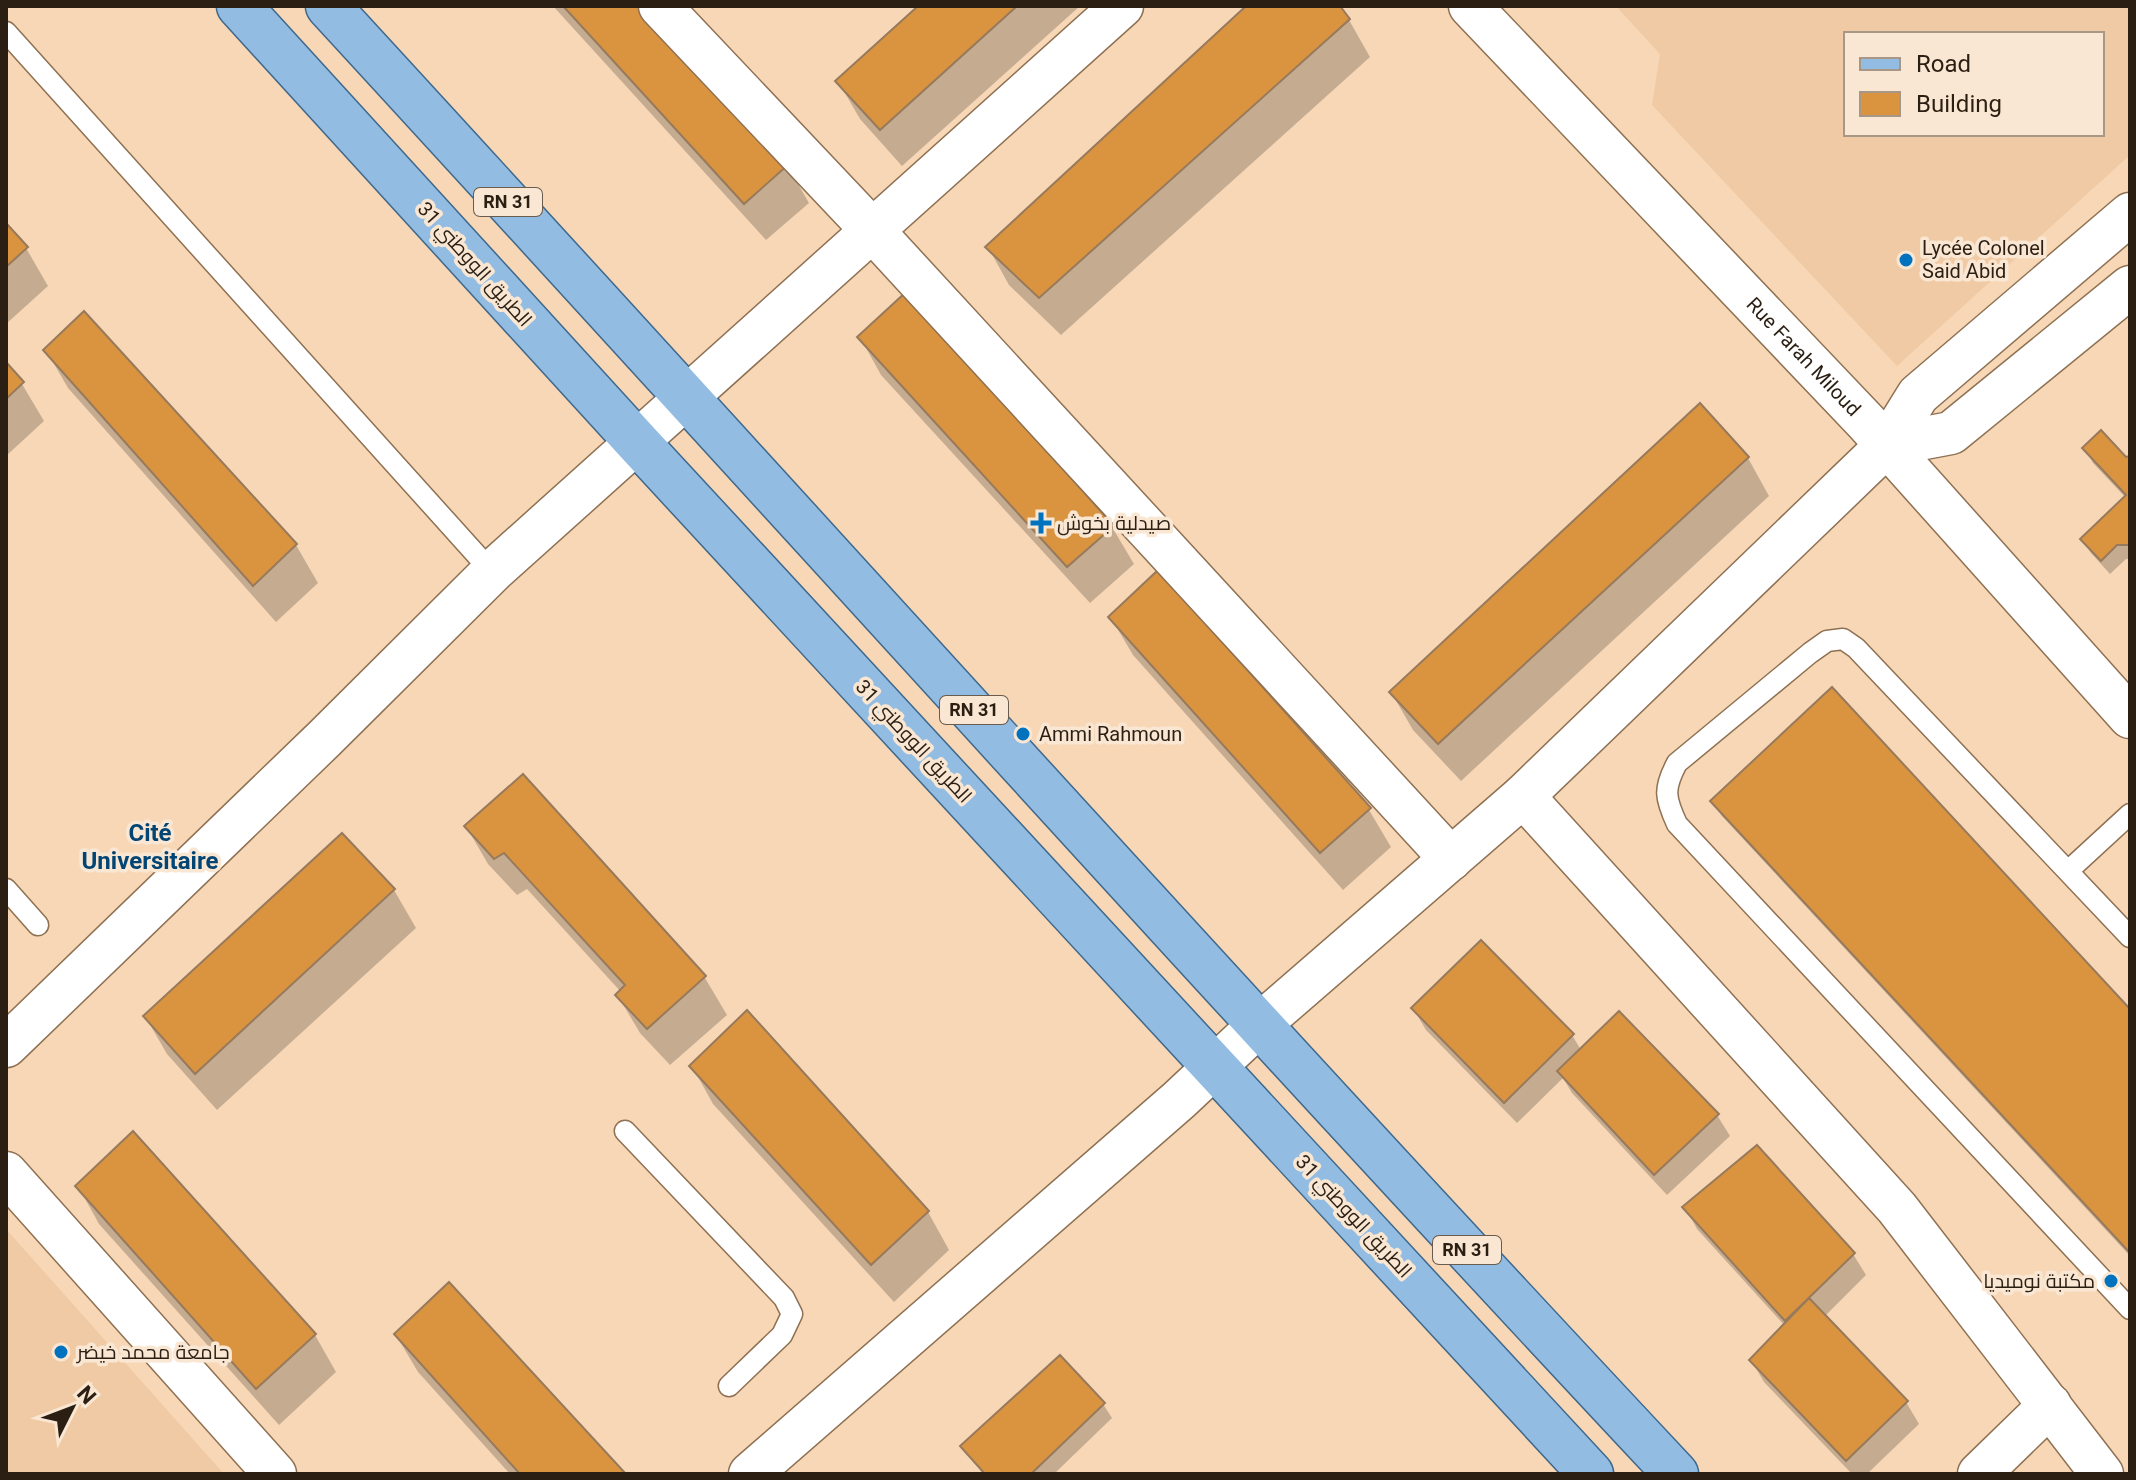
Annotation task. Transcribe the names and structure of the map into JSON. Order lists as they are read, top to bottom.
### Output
{
  "streets": {
    "main road": ["RN 31", "الطريق الووطني 31"],
    "street": ["Rue Farah Miloud"]
  },
  "districts": ["Cité Universitaire"],
  "places": {
    "other": [
      "Lycée Colonel Said Abid",
      "Ammi Rahmoun",
      "مكتبة نوميديا",
      "جامعة محمد خيضر"
    ],
    "health": ["صيدلية بخوش"]
  },
  "legend": ["Road", "Building"],
  "north": "top right"
}
